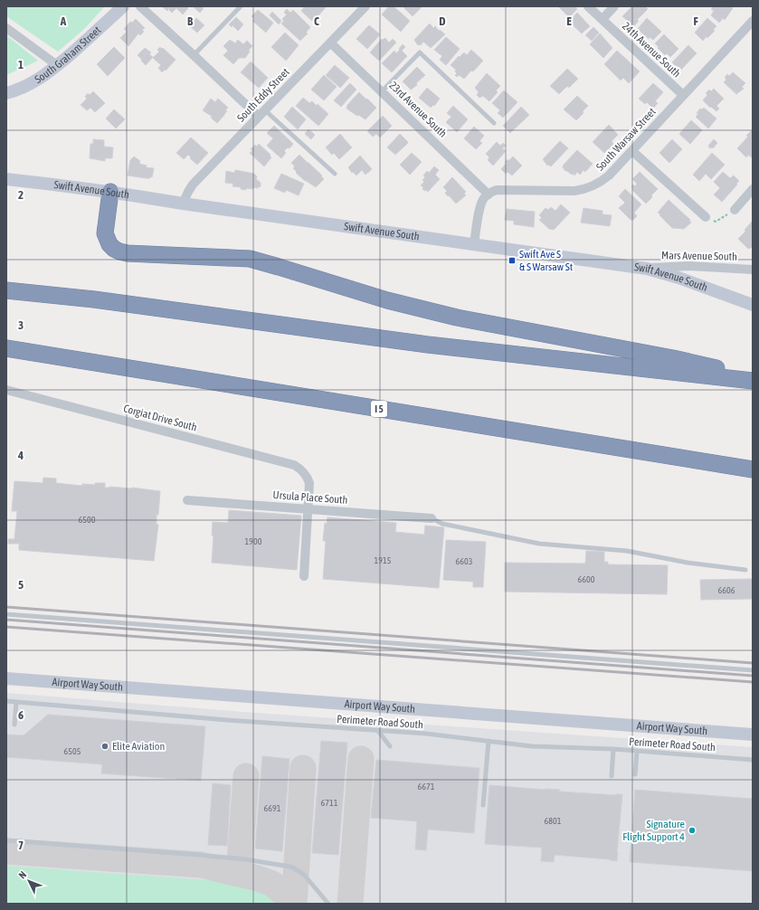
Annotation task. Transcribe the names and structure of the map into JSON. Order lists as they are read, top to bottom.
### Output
{
  "streets": {
    "highway": ["I 5"],
    "street": [
      "24th Avenue South",
      "South Graham Street",
      "South Eddy Street",
      "23rd Avenue South",
      "South Warsaw Street",
      "Swift Avenue South",
      "Mars Avenue South",
      "Corgiat Drive South",
      "Ursula Place South",
      "Airport Way South"
    ],
    "lane": ["Perimeter Road South"]
  },
  "crossings": [
    ["24th Avenue South", "South Warsaw Street"],
    ["South Eddy Street", "23rd Avenue South"],
    ["South Eddy Street", "Swift Avenue South"],
    ["23rd Avenue South", "South Warsaw Street"],
    ["Swift Avenue South", "Mars Avenue South"],
    ["Corgiat Drive South", "Ursula Place South"]
  ],
  "places": {
    "transit": ["Swift Ave S & S Warsaw St"],
    "other": ["Elite Aviation", "Signature Flight Support 4"]
  },
  "house_numbers": [
    "6500",
    "1900",
    "1915",
    "6603",
    "6600",
    "6606",
    "6505",
    "6671",
    "6711",
    "6691",
    "6801"
  ],
  "north": "top left",
  "grid": {
    "columns": [
      "A",
      "B",
      "C",
      "D",
      "E",
      "F"
    ],
    "rows": [
      "1",
      "2",
      "3",
      "4",
      "5",
      "6",
      "7"
    ]
  }
}
